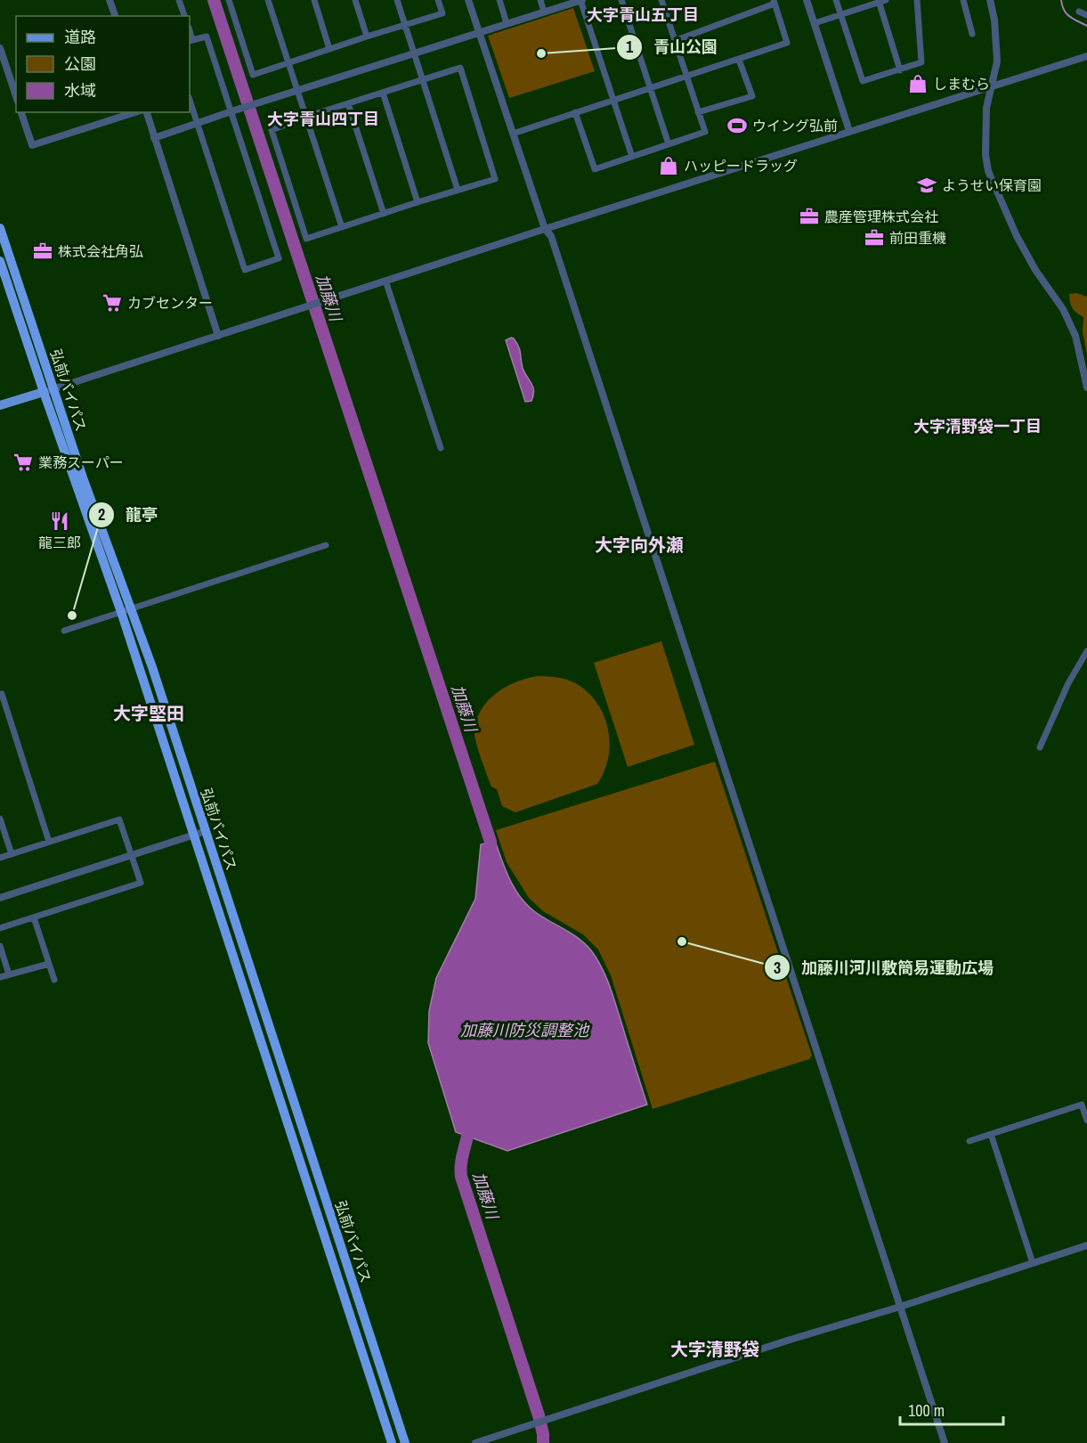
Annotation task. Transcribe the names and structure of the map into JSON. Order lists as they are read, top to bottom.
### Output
{
  "streets": {
    "highway": ["弘前バイパス"]
  },
  "districts": [
    "大字青山五丁目",
    "大字青山四丁目",
    "大字清野袋一丁目",
    "大字向外瀬",
    "大字堅田",
    "大字清野袋"
  ],
  "water": ["加藤川", "加藤川防災調整池"],
  "places": {
    "other": ["青山公園", "龍亭", "加藤川河川敷簡易運動広場"],
    "shop": ["しまむら", "ハッピードラッグ"],
    "sports": ["ウイング弘前"],
    "school or university": ["ようせい保育園"],
    "office": ["農産管理株式会社", "前田重機", "株式会社角弘"],
    "supermarket": ["カブセンター", "業務スーパー"],
    "restaurant": ["龍三郎"]
  },
  "legend": ["道路", "公園", "水域"],
  "scale_bar": "100 m"
}
